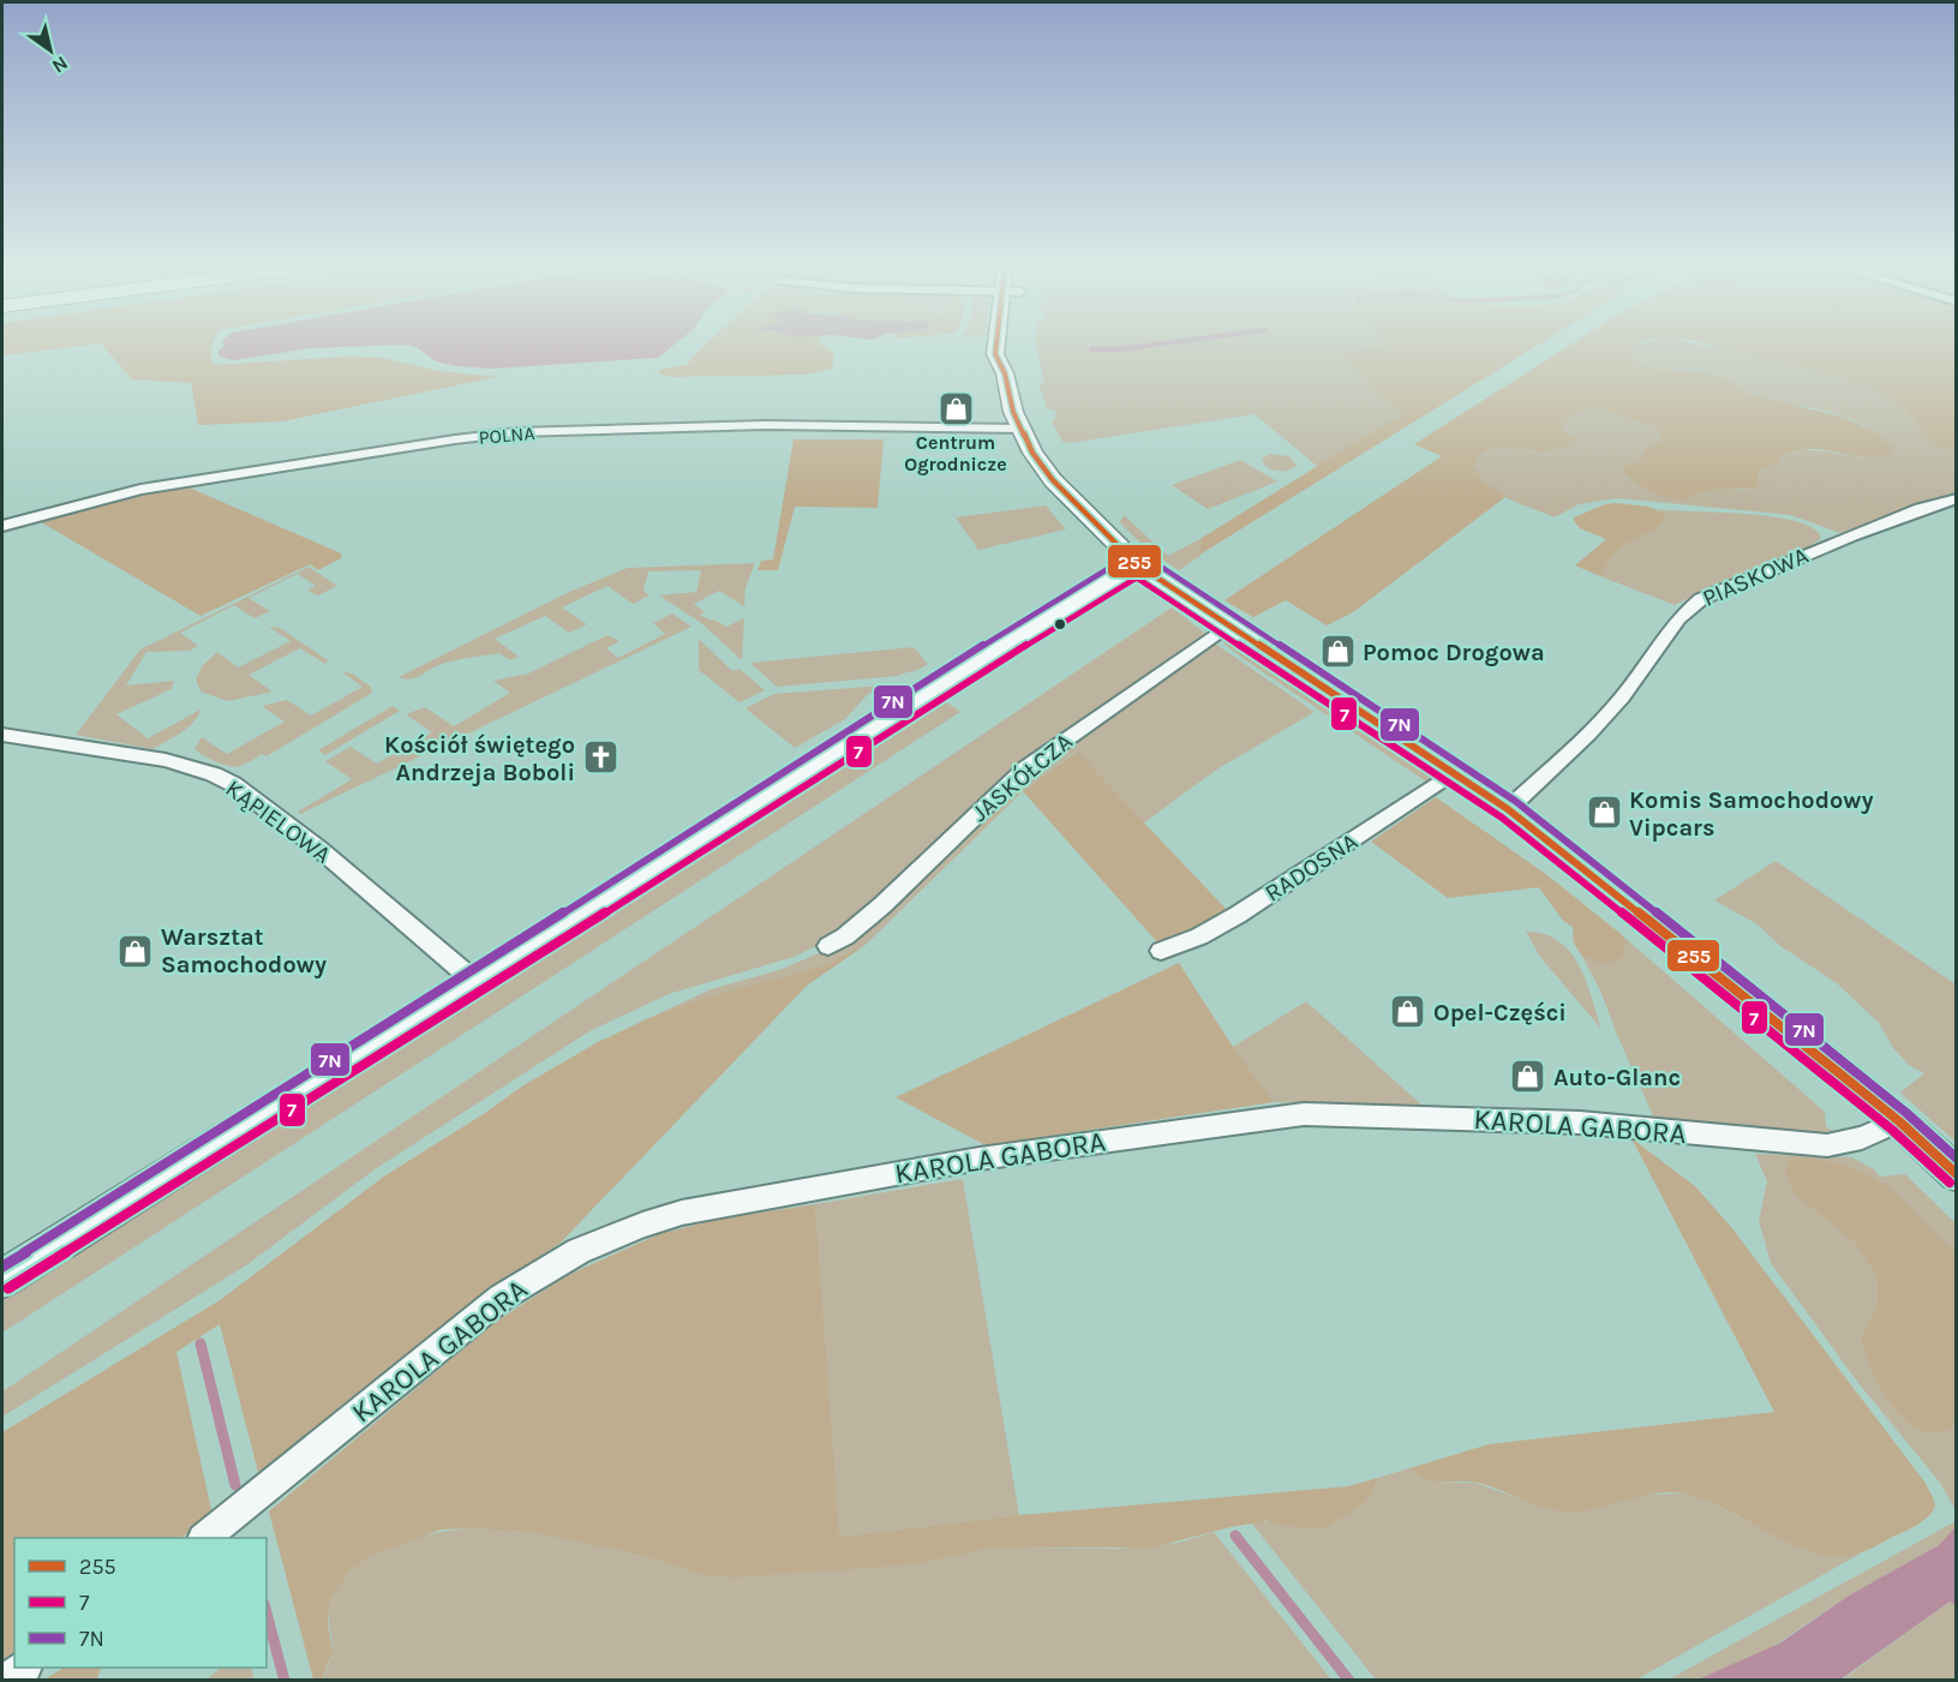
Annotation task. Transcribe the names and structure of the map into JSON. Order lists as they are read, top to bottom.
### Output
{
  "streets": {
    "street": [
      "POLNA",
      "PIASKOWA",
      "JASKÓŁCZA",
      "KĄPIELOWA",
      "RADOSNA",
      "KAROLA GABORA"
    ]
  },
  "places": {
    "shop": [
      "Centrum Ogrodnicze",
      "Pomoc Drogowa",
      "Komis Samochodowy Vipcars",
      "Warsztat Samochodowy",
      "Opel-Części",
      "Auto-Glanc"
    ],
    "church": ["Kościół świętego Andrzeja Boboli"]
  },
  "lines": ["transit line 255", "transit line 7N", "transit line 7"],
  "legend": ["255", "7", "7N"],
  "north": "bottom right"
}
